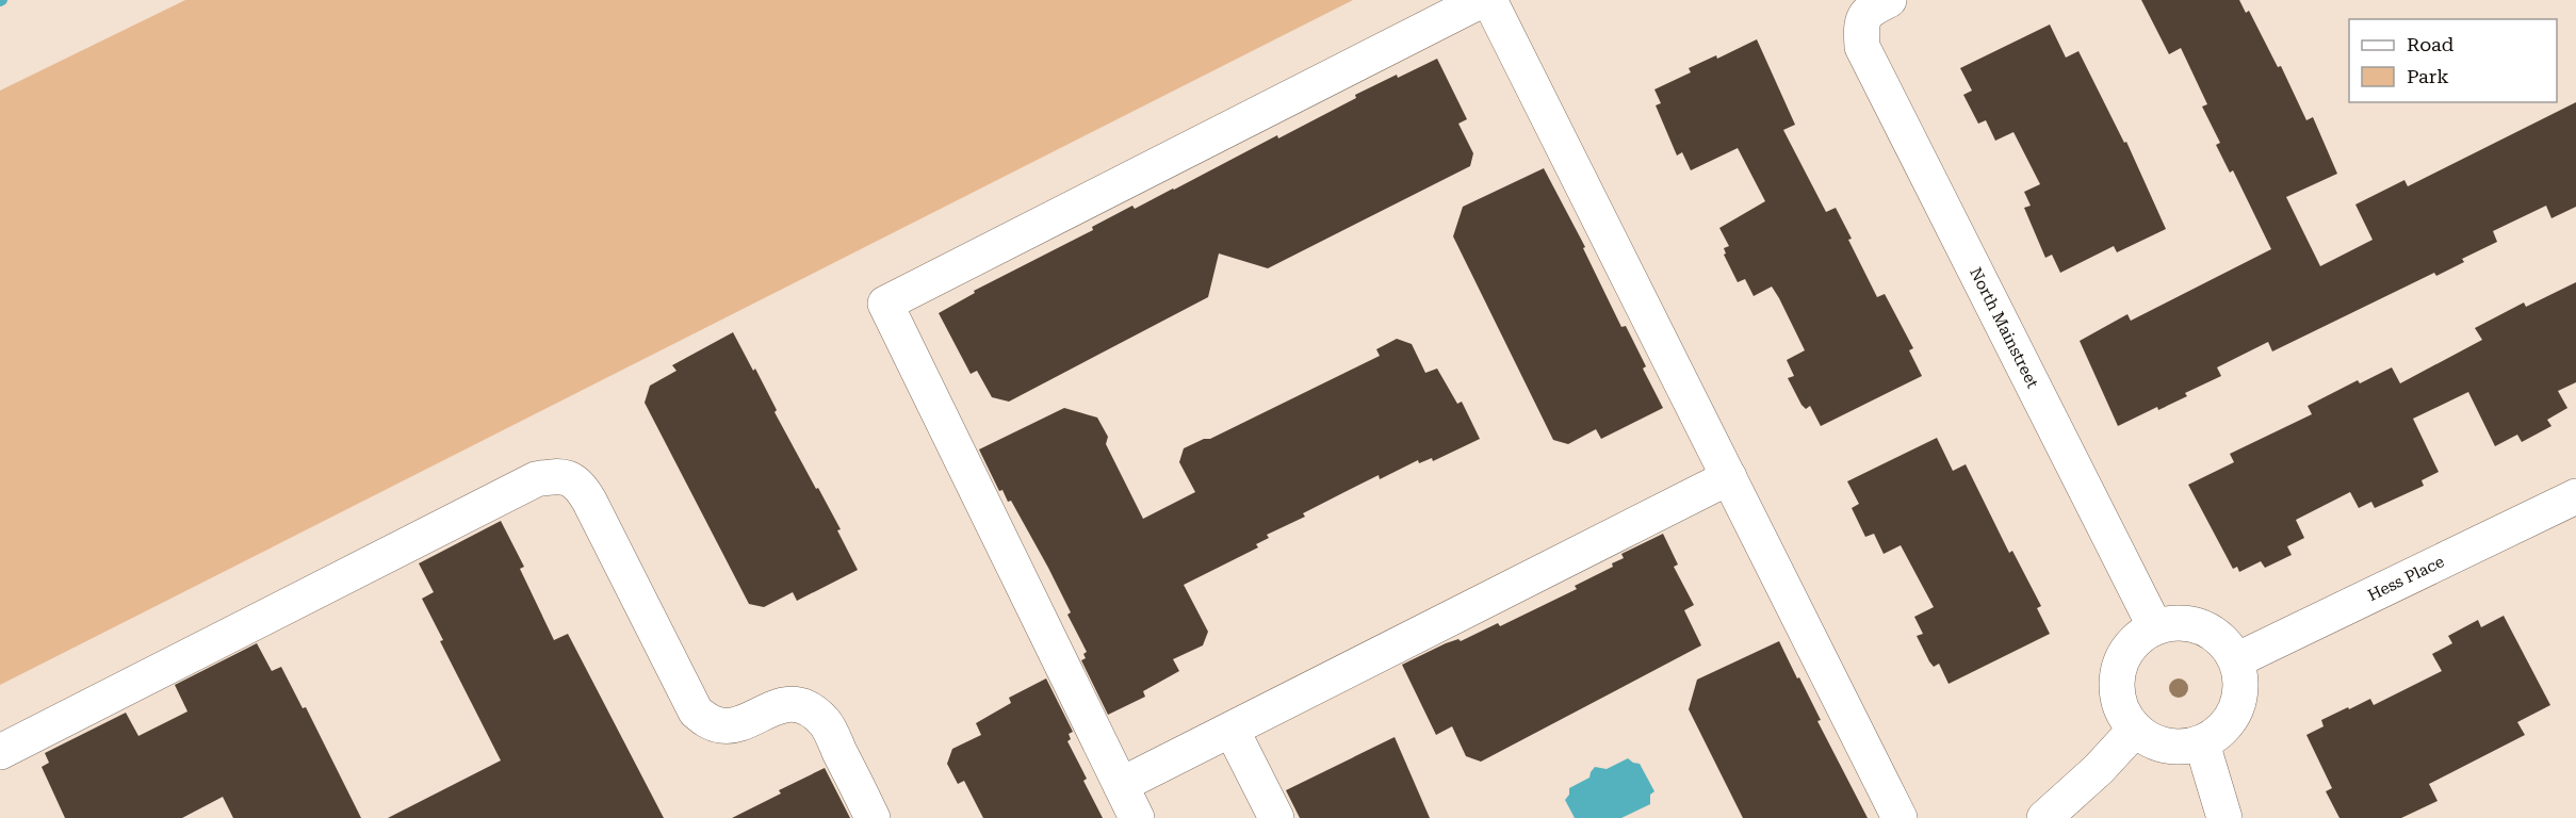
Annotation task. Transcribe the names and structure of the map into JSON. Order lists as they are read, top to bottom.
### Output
{
  "streets": {
    "street": ["North Mainstreet", "Hess Place"]
  },
  "crossings": [
    ["North Mainstreet", "Hess Place"]
  ],
  "legend": ["Road", "Park"]
}
